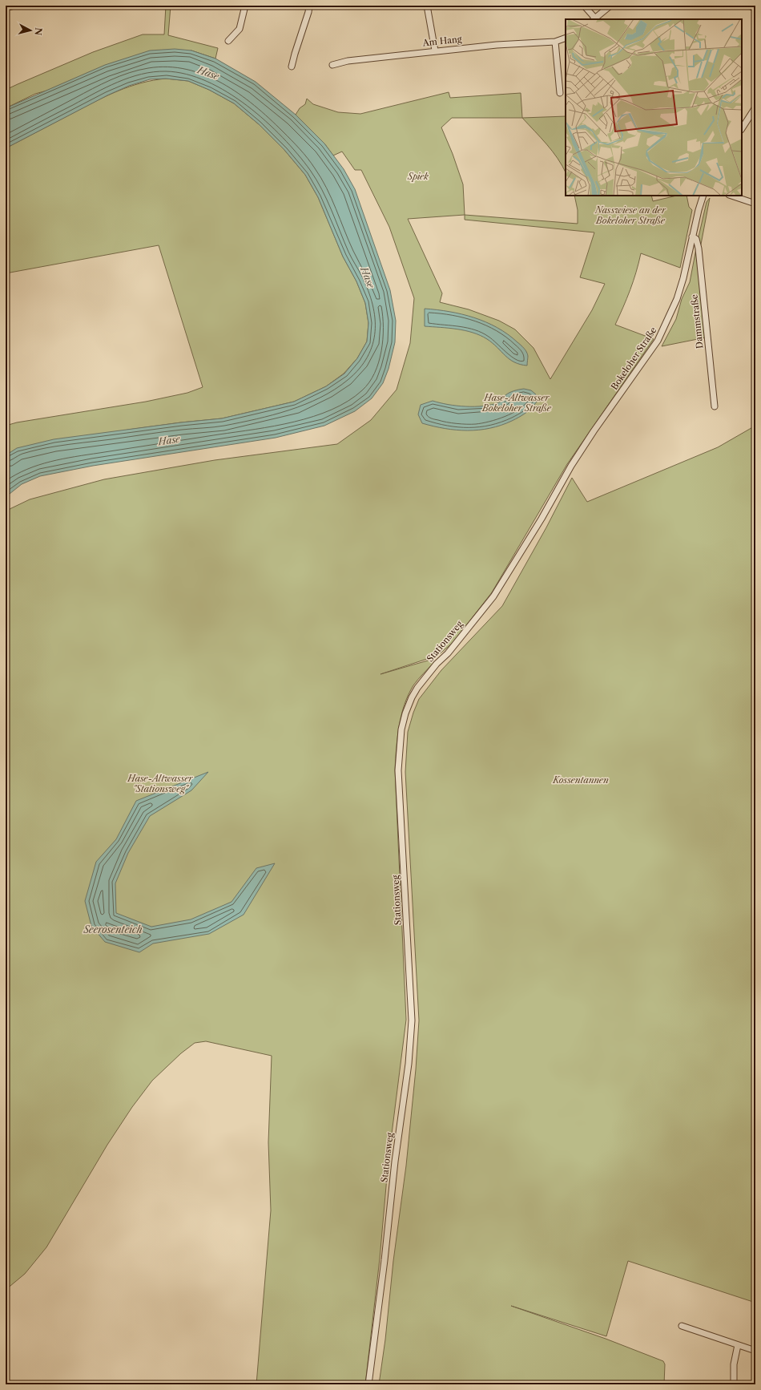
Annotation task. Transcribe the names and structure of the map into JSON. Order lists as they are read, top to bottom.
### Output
{
  "streets": {
    "street": [
      "Am Hang",
      "Dammstraße",
      "Bokeloher Straße",
      "Stationsweg"
    ]
  },
  "crossings": [
    ["Dammstraße", "Bokeloher Straße"],
    ["Bokeloher Straße", "Stationsweg"]
  ],
  "water": ["Hase", "Seerosenteich"],
  "parks": [
    "Spiek",
    "Nasswiese an der Bokeloher Straße",
    "Hase-Altwasser Bokeloher Straße",
    "Hase-Altwasser \"Stationsweg\"",
    "Kossentannen"
  ],
  "north": "right"
}
